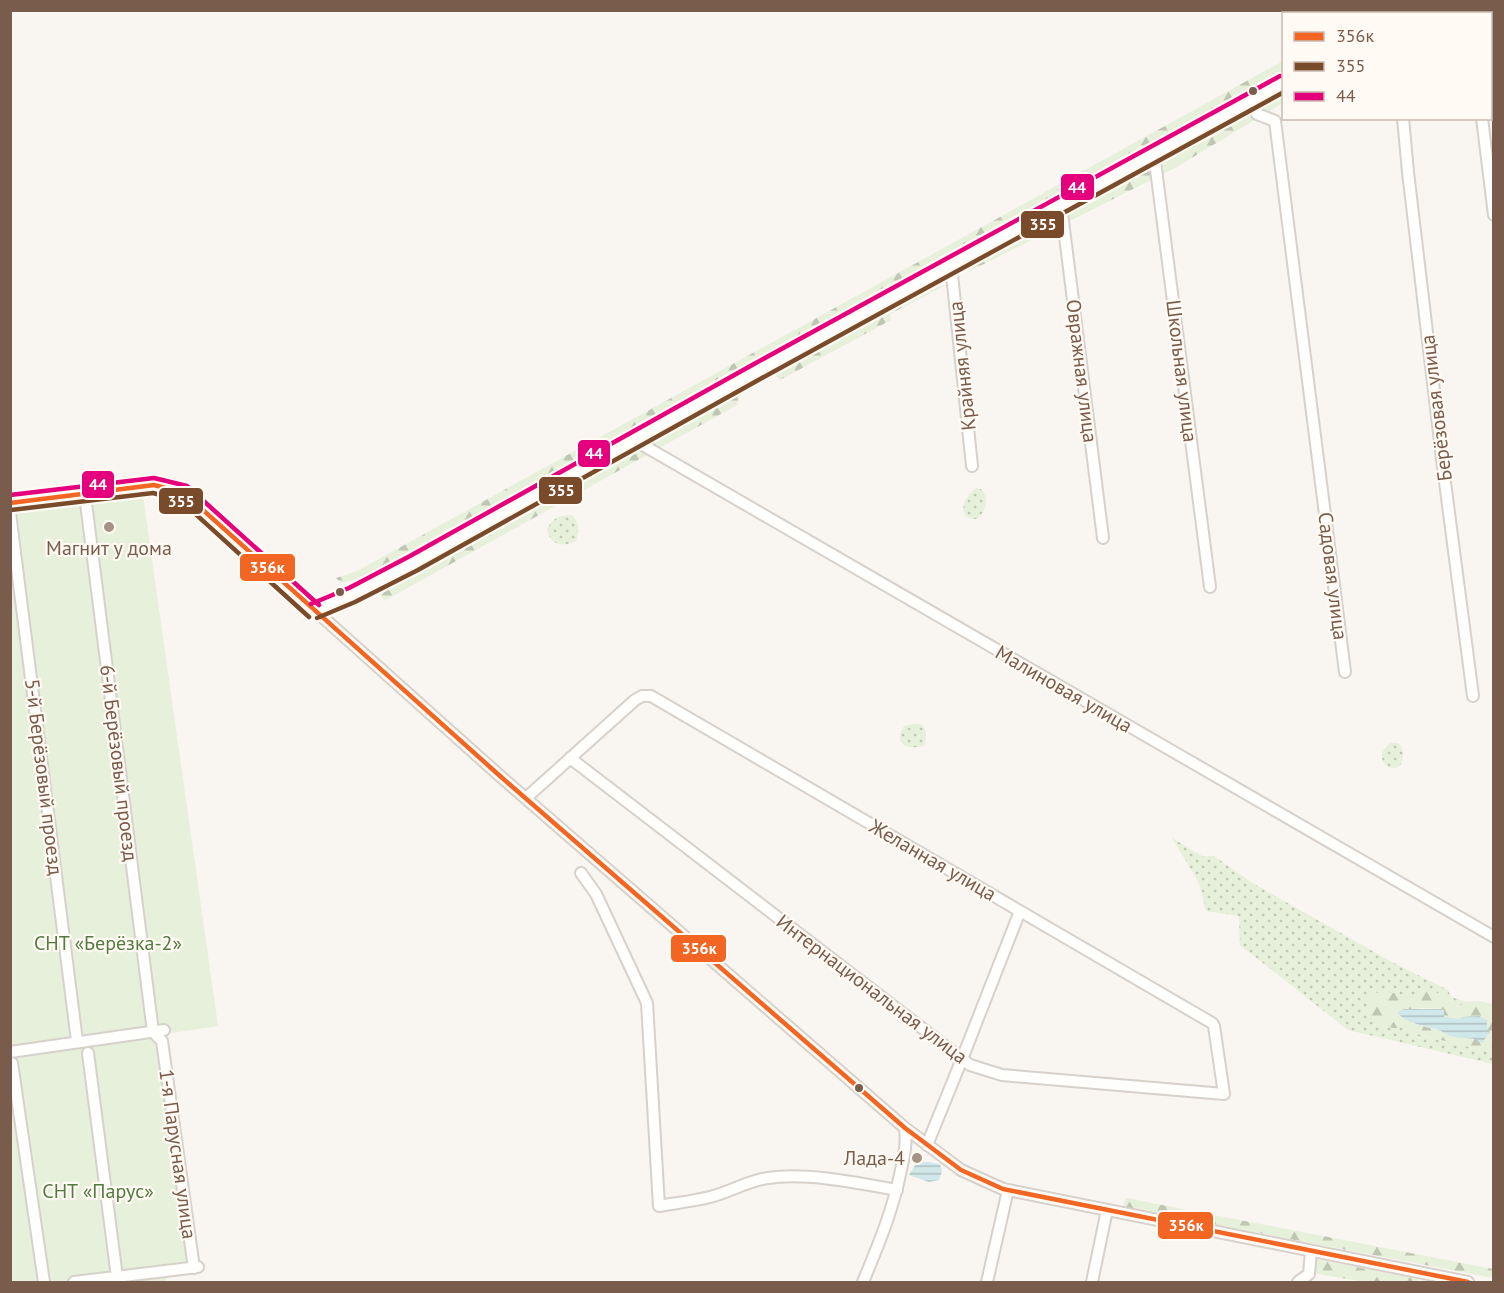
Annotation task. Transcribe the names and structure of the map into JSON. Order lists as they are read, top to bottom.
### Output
{
  "streets": {
    "street": [
      "Крайняя улица",
      "Овражная улица",
      "Школьная улица",
      "Берёзовая улица",
      "Садовая улица",
      "Малиновая улица",
      "6-й Берёзовый проезд",
      "5-й Берёзовый проезд",
      "Желанная улица",
      "Интернациональная улица",
      "1-я Парусная улица"
    ]
  },
  "crossings": [
    ["6-й Берёзовый проезд", "1-я Парусная улица"],
    ["Желанная улица", "Интернациональная улица"]
  ],
  "parks": ["СНТ «Берёзка-2»", "СНТ «Парус»"],
  "places": ["Магнит у дома", "Лада-4"],
  "lines": ["transit line 44", "transit line 355", "transit line 356к"],
  "legend": ["356к", "355", "44"]
}
